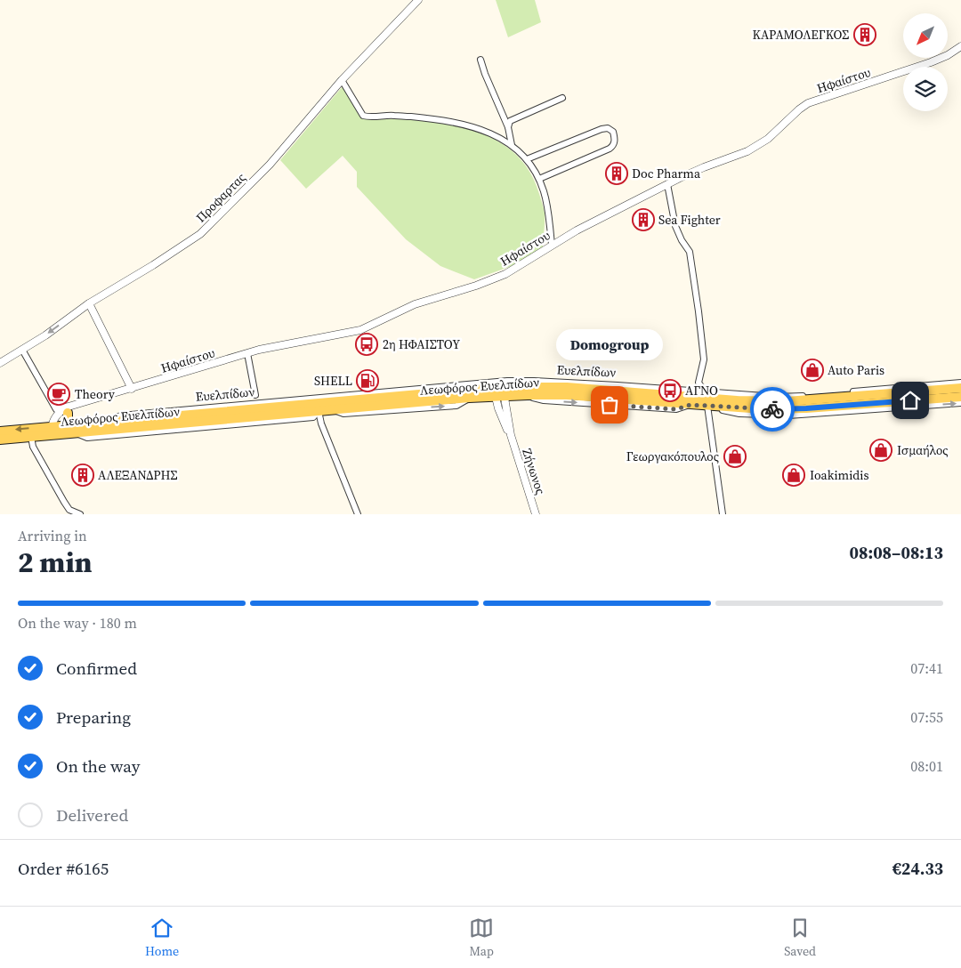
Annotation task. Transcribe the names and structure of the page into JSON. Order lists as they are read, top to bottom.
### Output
{
  "streets": {
    "main road": ["Λεωφόρος Ευελπίδων"],
    "street": [
      "Ηφαίστου",
      "Προφαρτας",
      "Ευελπίδων",
      "Ζήνωνος"
    ]
  },
  "crossings": [
    ["Ευελπίδων", "Λεωφόρος Ευελπίδων"],
    ["Λεωφόρος Ευελπίδων", "Ζήνωνος"]
  ],
  "places": {
    "building": [
      "ΚΑΡΑΜΟΛΕΓΚΟΣ",
      "Doc Pharma",
      "Sea Fighter",
      "ΑΛΕΞΑΝΔΡΗΣ"
    ],
    "bus stop": ["2η ΗΦΑΙΣΤΟΥ", "ΑΓΝΟ"],
    "shop": [
      "Auto Paris",
      "Ισμαήλος",
      "Γεωργακόπουλος",
      "Ioakimidis"
    ],
    "fuel station": ["SHELL"],
    "cafe": ["Theory"],
    "other": ["Domogroup"]
  },
  "north": "bottom left",
  "page": {
    "bubble": "Domogroup",
    "heading": ["2 min", "Arriving in", "08:08–08:13"],
    "panel": ["Order #6165", "€24.33"],
    "bar": "On the way · 180 m",
    "list": [
      ["Confirmed", "07:41"],
      ["Preparing", "07:55"],
      ["On the way", "08:01"],
      "Delivered"
    ],
    "tabs": ["Home", "Map", "Saved"]
  }
}
